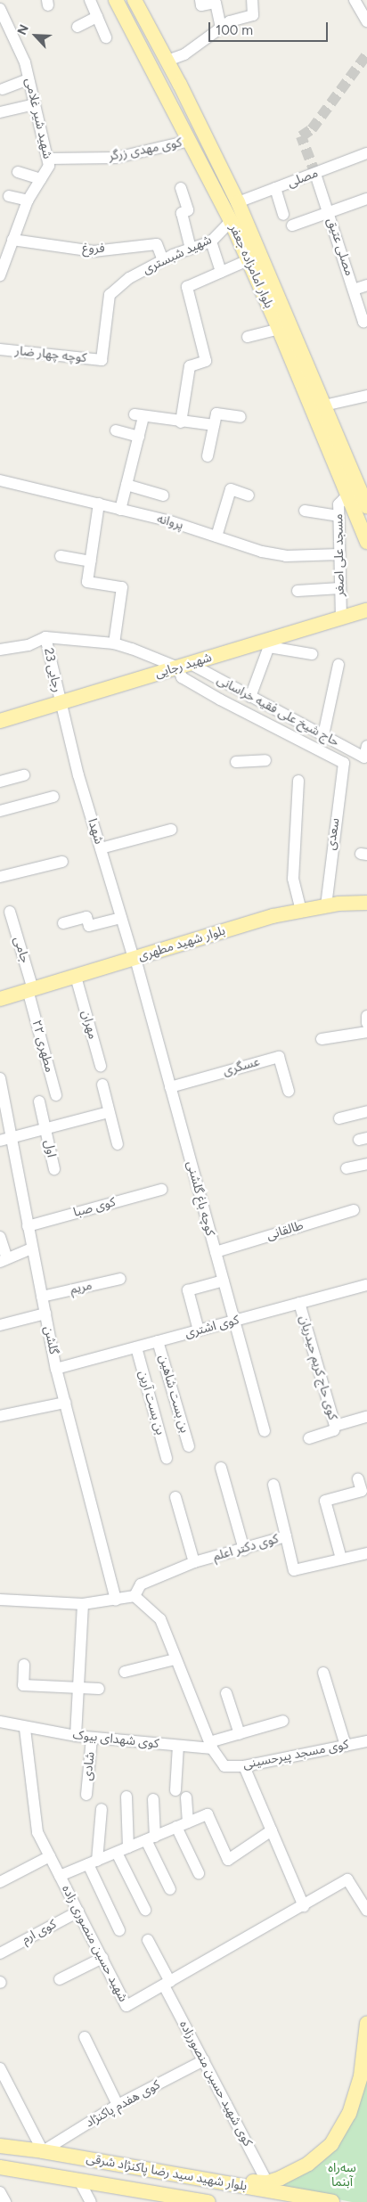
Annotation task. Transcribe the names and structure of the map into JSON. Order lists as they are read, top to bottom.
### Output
{
  "streets": {
    "main road": [
      "بلوار امامزاده جعفر",
      "شهید رجایی",
      "بلوار شهید مطهری",
      "بلوار شهید سید رضا پاکنژاد شرقی"
    ],
    "street": [
      "شهید شیر غلامی",
      "کوی مهدی زرگر",
      "مصلی",
      "مصلی عتیق",
      "فروغ",
      "شهید شبستری",
      "کوچه چهار ضار",
      "پروانه",
      "مسجد علی اصغر",
      "رجایی 23",
      "حاج شیخ علی فقیه خراسانی",
      "شهدا",
      "سعدی",
      "جامی",
      "مهران",
      "مطهری ۲۲",
      "عسگری",
      "اول",
      "کوچه باغ گلشنی",
      "کوی صبا",
      "طالقانی",
      "مریم",
      "کوی اشتری",
      "گلشن",
      "کوی حاج کریم حیدریان",
      "بن بست شاهین",
      "بن بست آرین",
      "کوی دکتر اعلم",
      "کوی شهدای بیوک",
      "کوی مسجد پیرحسینی",
      "شادی",
      "کوی ارم",
      "شهید حسین منصوری زاده",
      "کوی شهید حسین منصورزاده",
      "کوی هفدم پاکنژاد"
    ]
  },
  "crossings": [
    ["شهید شیر غلامی", "کوی مهدی زرگر"],
    ["شهید شیر غلامی", "فروغ"],
    ["کوی مهدی زرگر", "بلوار امامزاده جعفر"],
    ["مصلی", "مصلی عتیق"],
    ["مصلی", "بلوار امامزاده جعفر"],
    ["فروغ", "شهید شبستری"],
    ["شهید شبستری", "بلوار امامزاده جعفر"],
    ["شهید شبستری", "کوچه چهار ضار"],
    ["بلوار امامزاده جعفر", "مسجد علی اصغر"],
    ["پروانه", "مسجد علی اصغر"],
    ["مسجد علی اصغر", "شهید رجایی"],
    ["شهید رجایی", "رجایی 23"],
    ["شهید رجایی", "حاج شیخ علی فقیه خراسانی"],
    ["شهید رجایی", "شهدا"],
    ["رجایی 23", "شهدا"],
    ["حاج شیخ علی فقیه خراسانی", "سعدی"],
    ["شهدا", "بلوار شهید مطهری"],
    ["شهدا", "کوچه باغ گلشنی"],
    ["سعدی", "بلوار شهید مطهری"],
    ["بلوار شهید مطهری", "جامی"],
    ["بلوار شهید مطهری", "مهران"],
    ["بلوار شهید مطهری", "مطهری ۲۲"],
    ["بلوار شهید مطهری", "کوچه باغ گلشنی"],
    ["جامی", "مطهری ۲۲"],
    ["عسگری", "کوچه باغ گلشنی"],
    ["کوچه باغ گلشنی", "طالقانی"],
    ["کوچه باغ گلشنی", "کوی اشتری"],
    ["کوی صبا", "گلشن"],
    ["مریم", "گلشن"],
    ["کوی اشتری", "گلشن"],
    ["کوی اشتری", "کوی حاج کریم حیدریان"],
    ["کوی اشتری", "بن بست شاهین"],
    ["کوی اشتری", "بن بست آرین"],
    ["کوی شهدای بیوک", "کوی مسجد پیرحسینی"],
    ["کوی شهدای بیوک", "شادی"],
    ["کوی شهدای بیوک", "شهید حسین منصوری زاده"],
    ["کوی ارم", "شهید حسین منصوری زاده"],
    ["شهید حسین منصوری زاده", "کوی شهید حسین منصورزاده"],
    ["کوی شهید حسین منصورزاده", "کوی هفدم پاکنژاد"],
    ["کوی هفدم پاکنژاد", "بلوار شهید سید رضا پاکنژاد شرقی"]
  ],
  "parks": ["سه‌راه آبنما"],
  "scale_bar": "100 m",
  "north": "top left"
}
